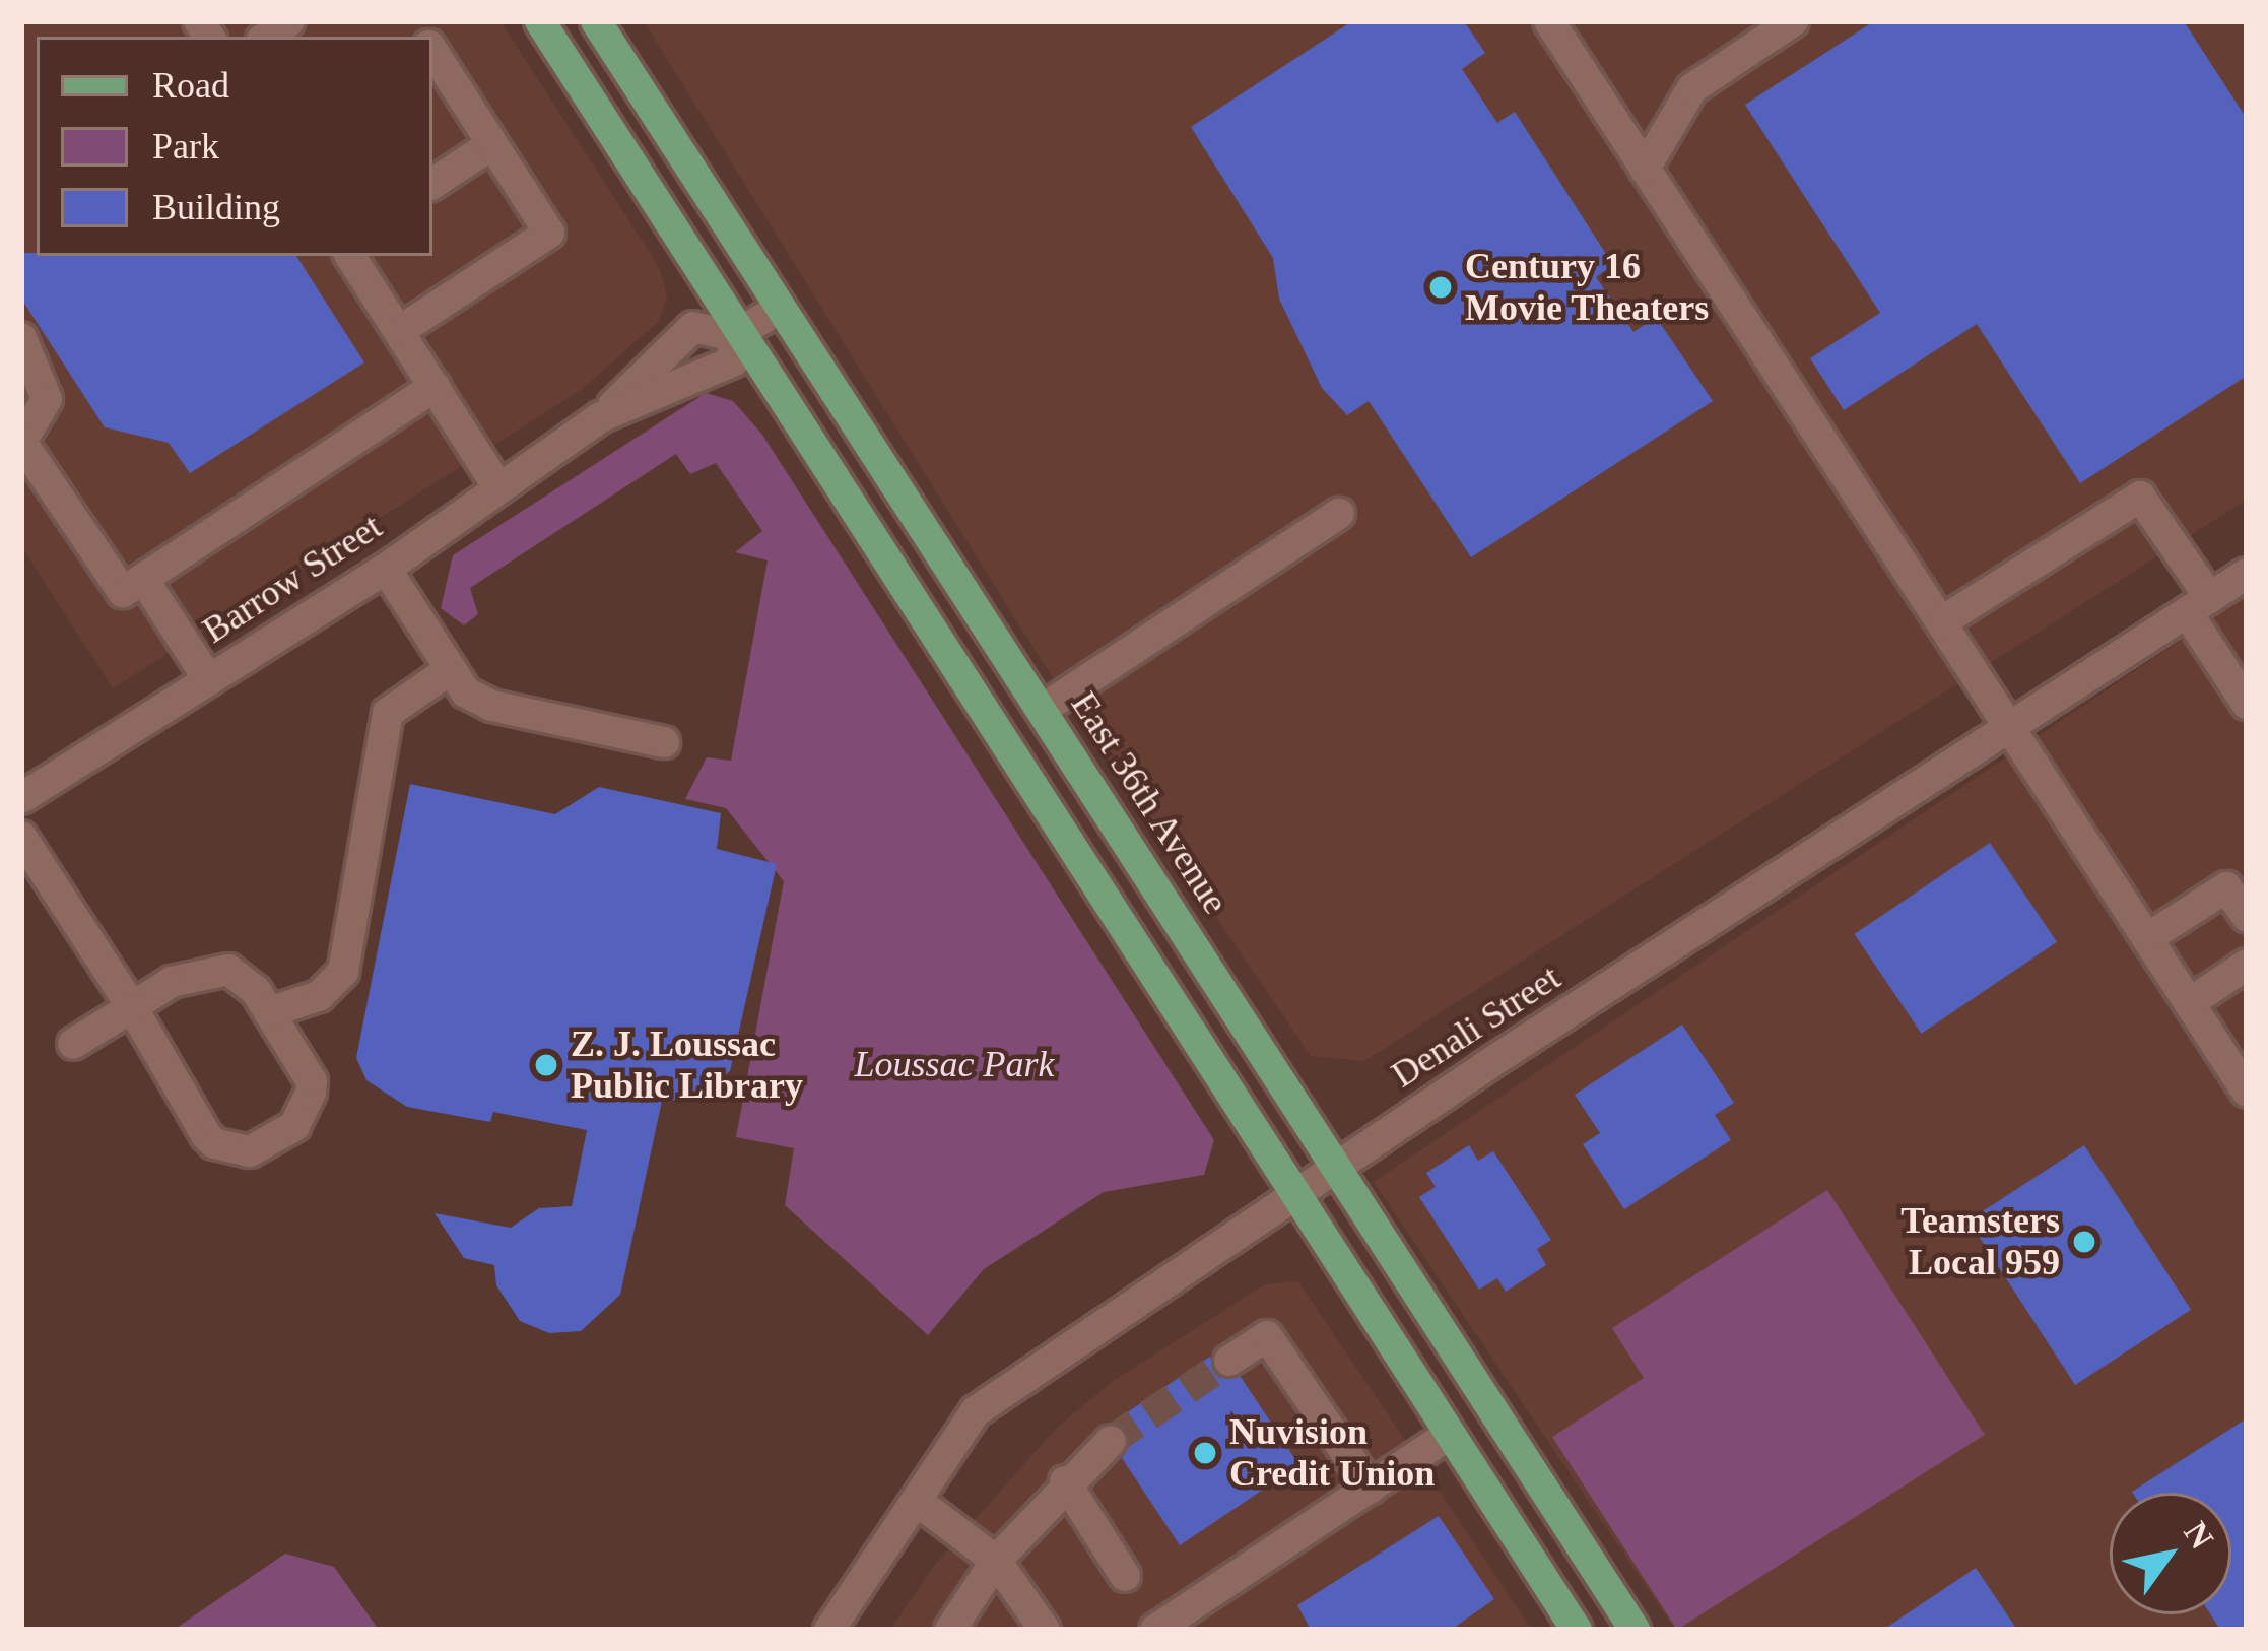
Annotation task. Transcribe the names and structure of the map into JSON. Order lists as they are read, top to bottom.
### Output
{
  "streets": {
    "main road": ["East 36th Avenue"],
    "street": ["Barrow Street", "Denali Street"]
  },
  "crossings": [
    ["Barrow Street", "East 36th Avenue"],
    ["East 36th Avenue", "Denali Street"]
  ],
  "parks": ["Loussac Park"],
  "places": [
    "Century 16 Movie Theaters",
    "Z. J. Loussac Public Library",
    "Teamsters Local 959",
    "Nuvision Credit Union"
  ],
  "legend": ["Road", "Park", "Building"],
  "north": "top right"
}
